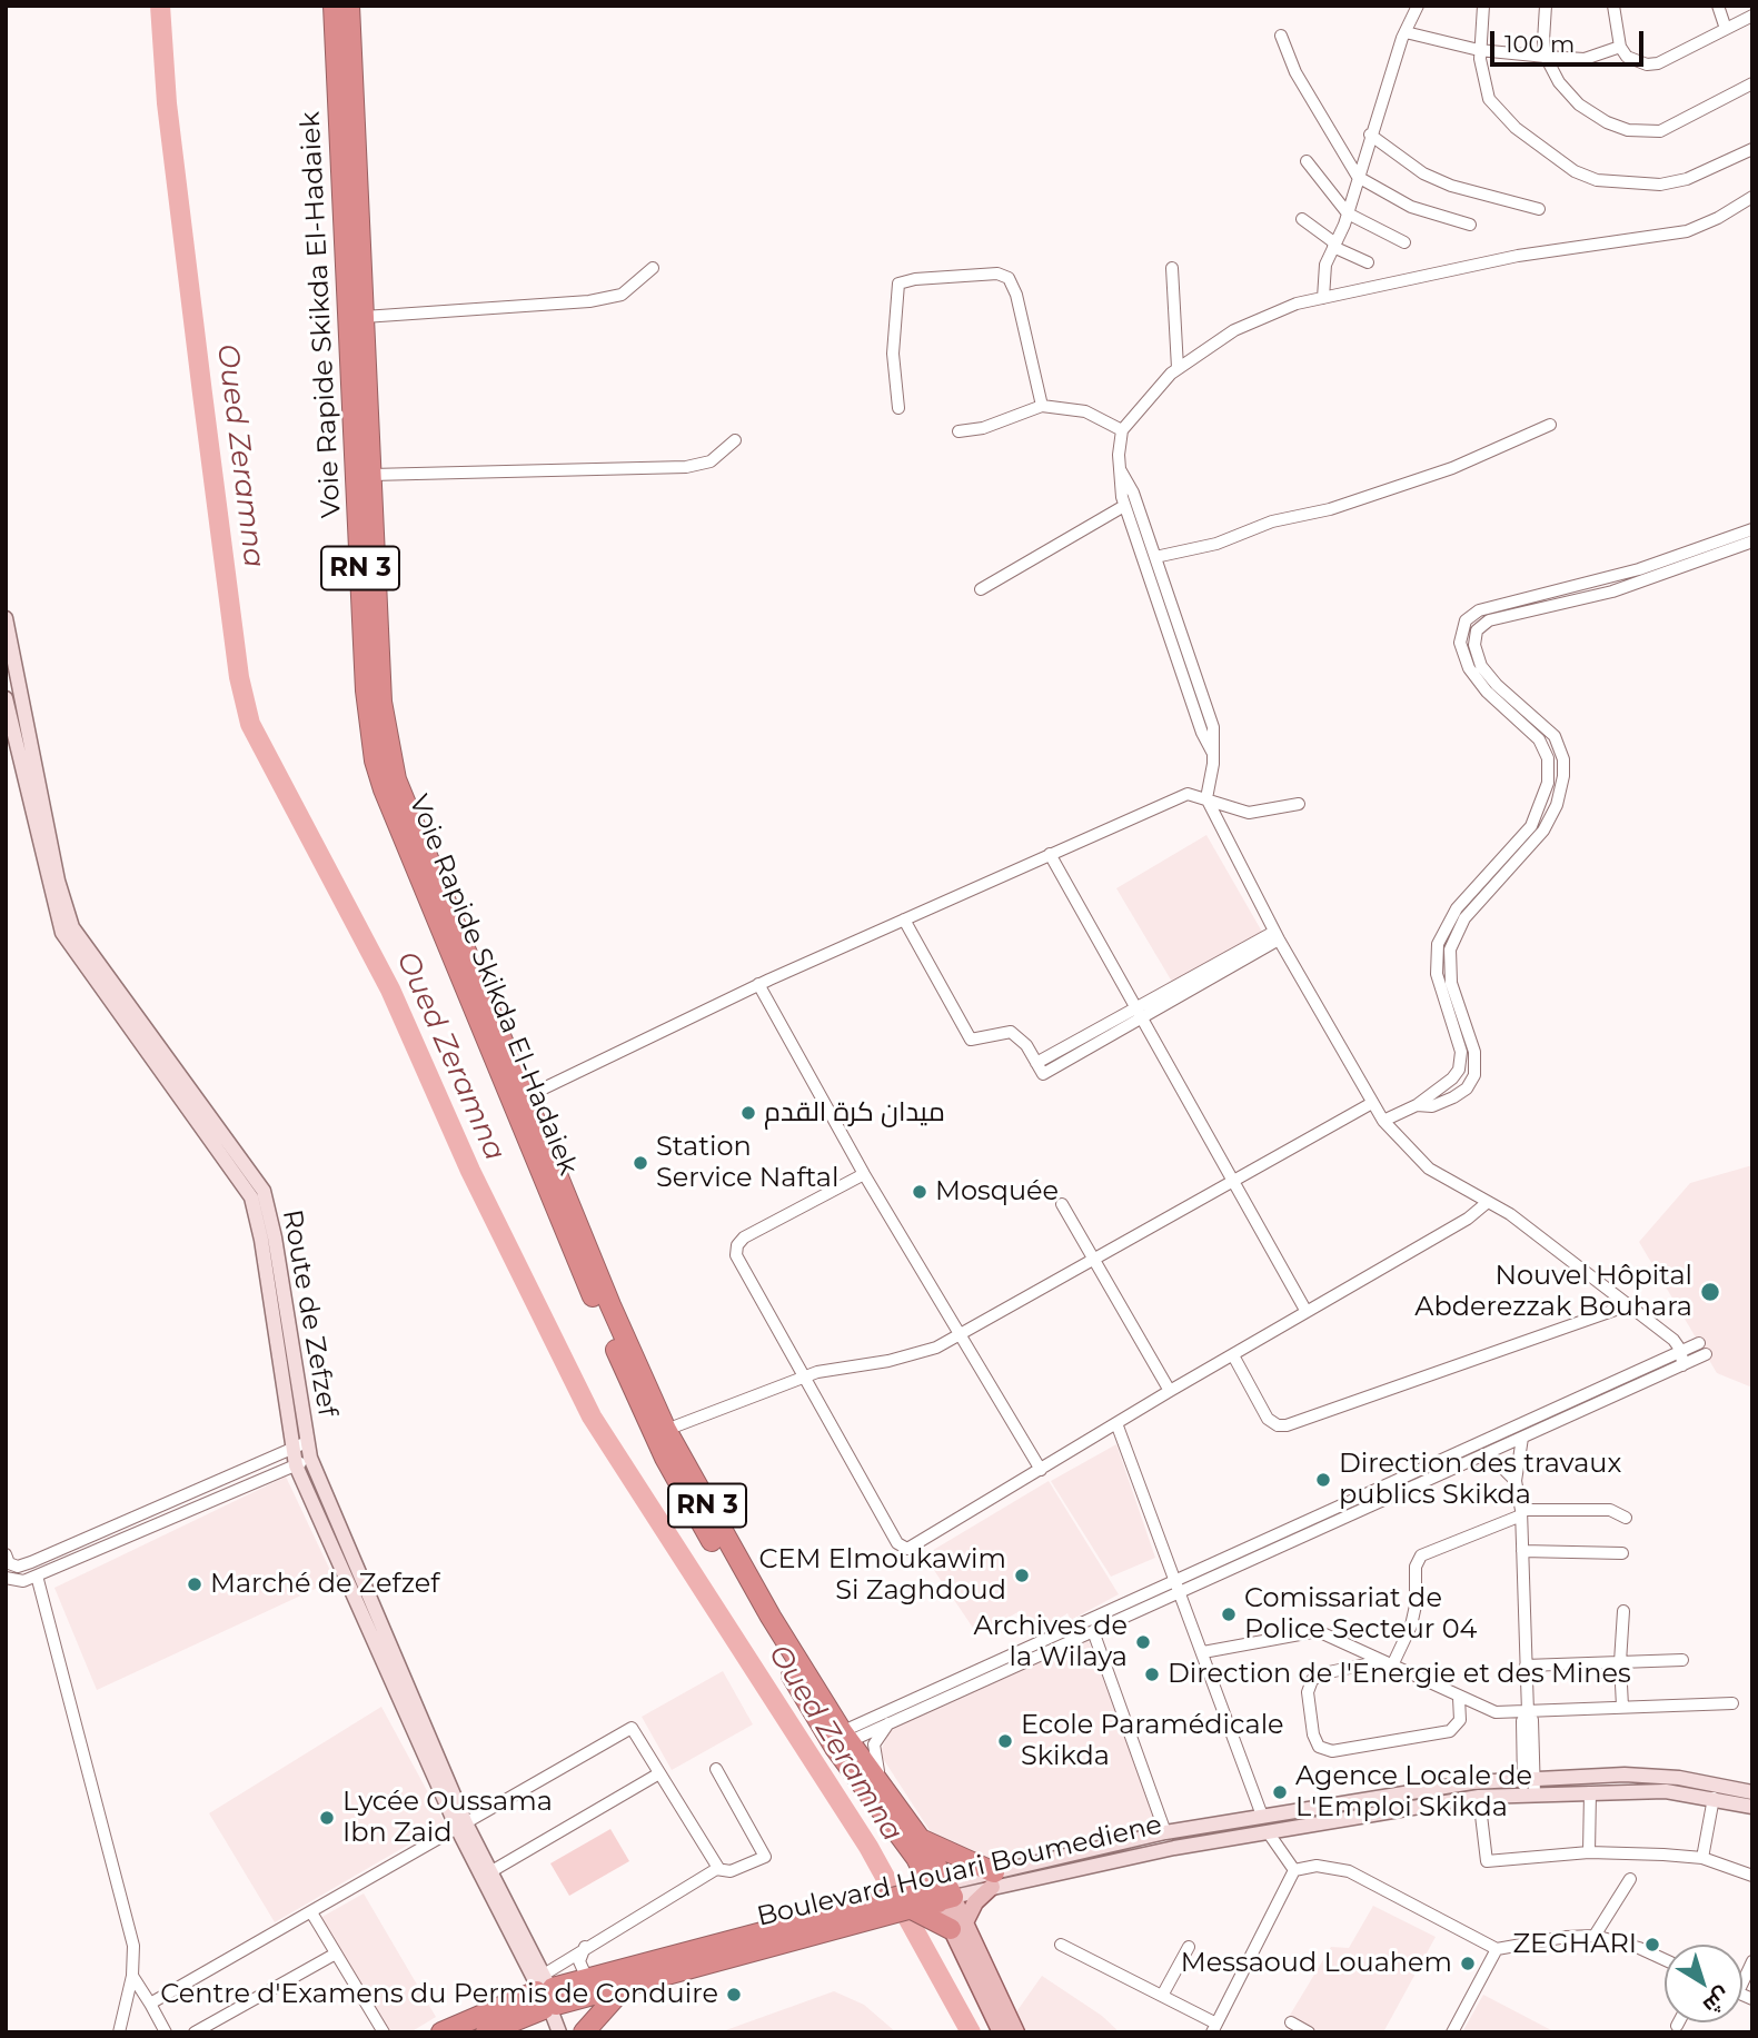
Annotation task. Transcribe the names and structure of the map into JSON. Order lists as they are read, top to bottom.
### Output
{
  "streets": {
    "highway": ["Voie Rapide Skikda El-Hadaiek", "RN 3", "Boulevard Houari Boumediene"],
    "main road": ["Route de Zefzef"]
  },
  "crossings": [
    ["Voie Rapide Skikda El-Hadaiek", "RN 3"],
    ["Voie Rapide Skikda El-Hadaiek", "Boulevard Houari Boumediene"],
    ["RN 3", "Boulevard Houari Boumediene"],
    ["Route de Zefzef", "Boulevard Houari Boumediene"]
  ],
  "water": ["Oued Zeramna"],
  "places": [
    "ميدان كرة القدم",
    "Station Service Naftal",
    "Mosquée",
    "Nouvel Hôpital Abderezzak Bouhara",
    "Direction des travaux publics Skikda",
    "CEM Elmoukawim Si Zaghdoud",
    "Marché de Zefzef",
    "Comissariat de Police Secteur 04",
    "Archives de la Wilaya",
    "Direction de l'Energie et des Mines",
    "Ecole Paramédicale Skikda",
    "Agence Locale de L'Emploi Skikda",
    "Lycée Oussama Ibn Zaid",
    "ZEGHARI",
    "Messaoud Louahem",
    "Centre d'Examens du Permis de Conduire"
  ],
  "scale_bar": "100 m",
  "north": "bottom right"
}
